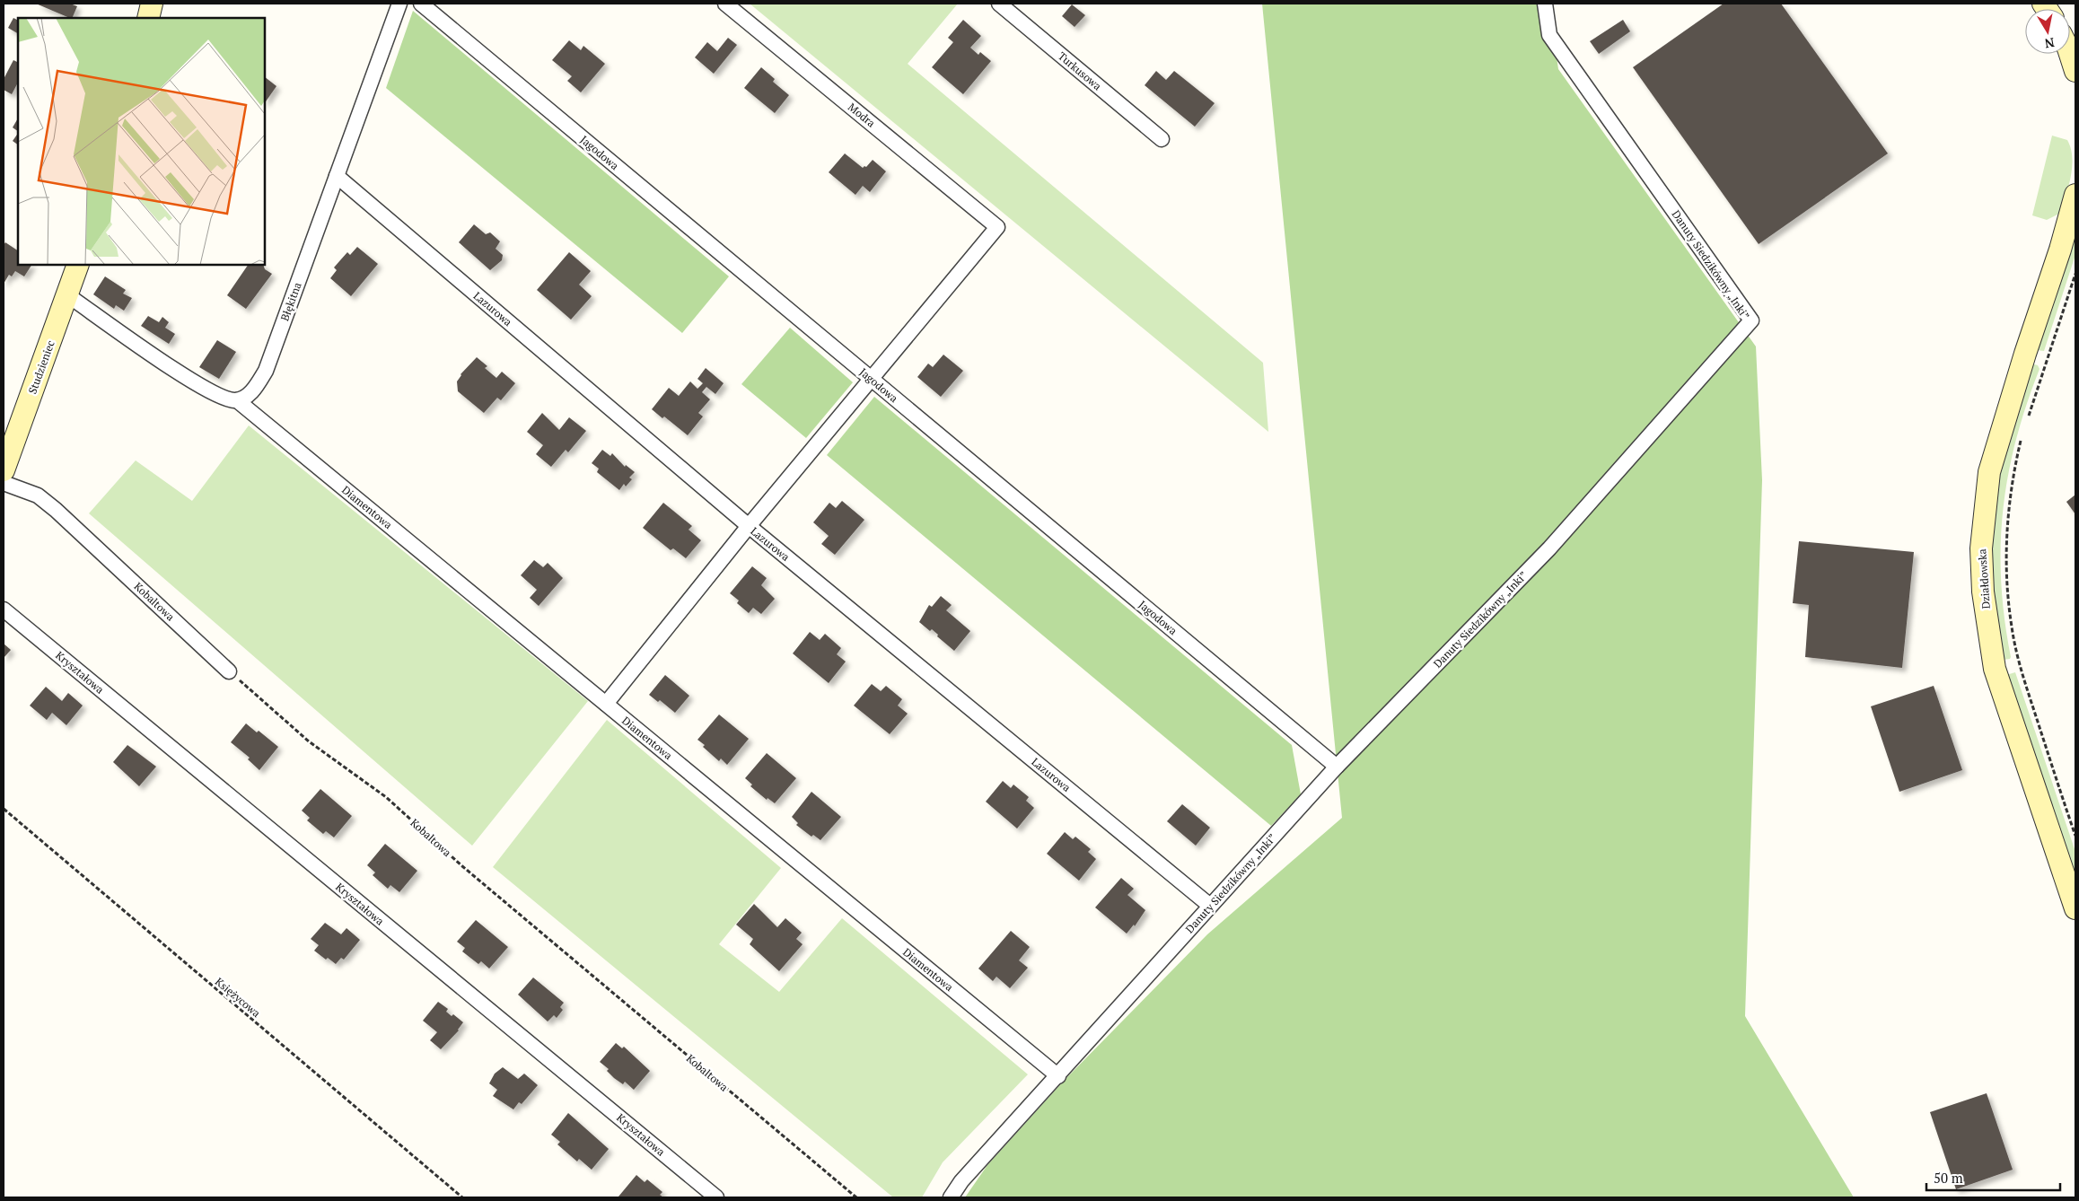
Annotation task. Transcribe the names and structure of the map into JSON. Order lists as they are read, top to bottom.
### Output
{
  "streets": {
    "street": [
      "Turkusowa",
      "Modra",
      "Jagodowa",
      "Danuty Siedzikówny „Inki”",
      "Błękitna",
      "Lazurowa",
      "Studzieniec",
      "Diamentowa",
      "Działdowska",
      "Kobaltowa",
      "Kryształowa"
    ],
    "path": ["Księżycowa"]
  },
  "crossings": [
    ["Modra", "Jagodowa"],
    ["Jagodowa", "Danuty Siedzikówny „Inki”"],
    ["Danuty Siedzikówny „Inki”", "Lazurowa"],
    ["Danuty Siedzikówny „Inki”", "Diamentowa"],
    ["Błękitna", "Lazurowa"],
    ["Błękitna", "Diamentowa"]
  ],
  "scale_bar": "50 m",
  "north": "bottom"
}
